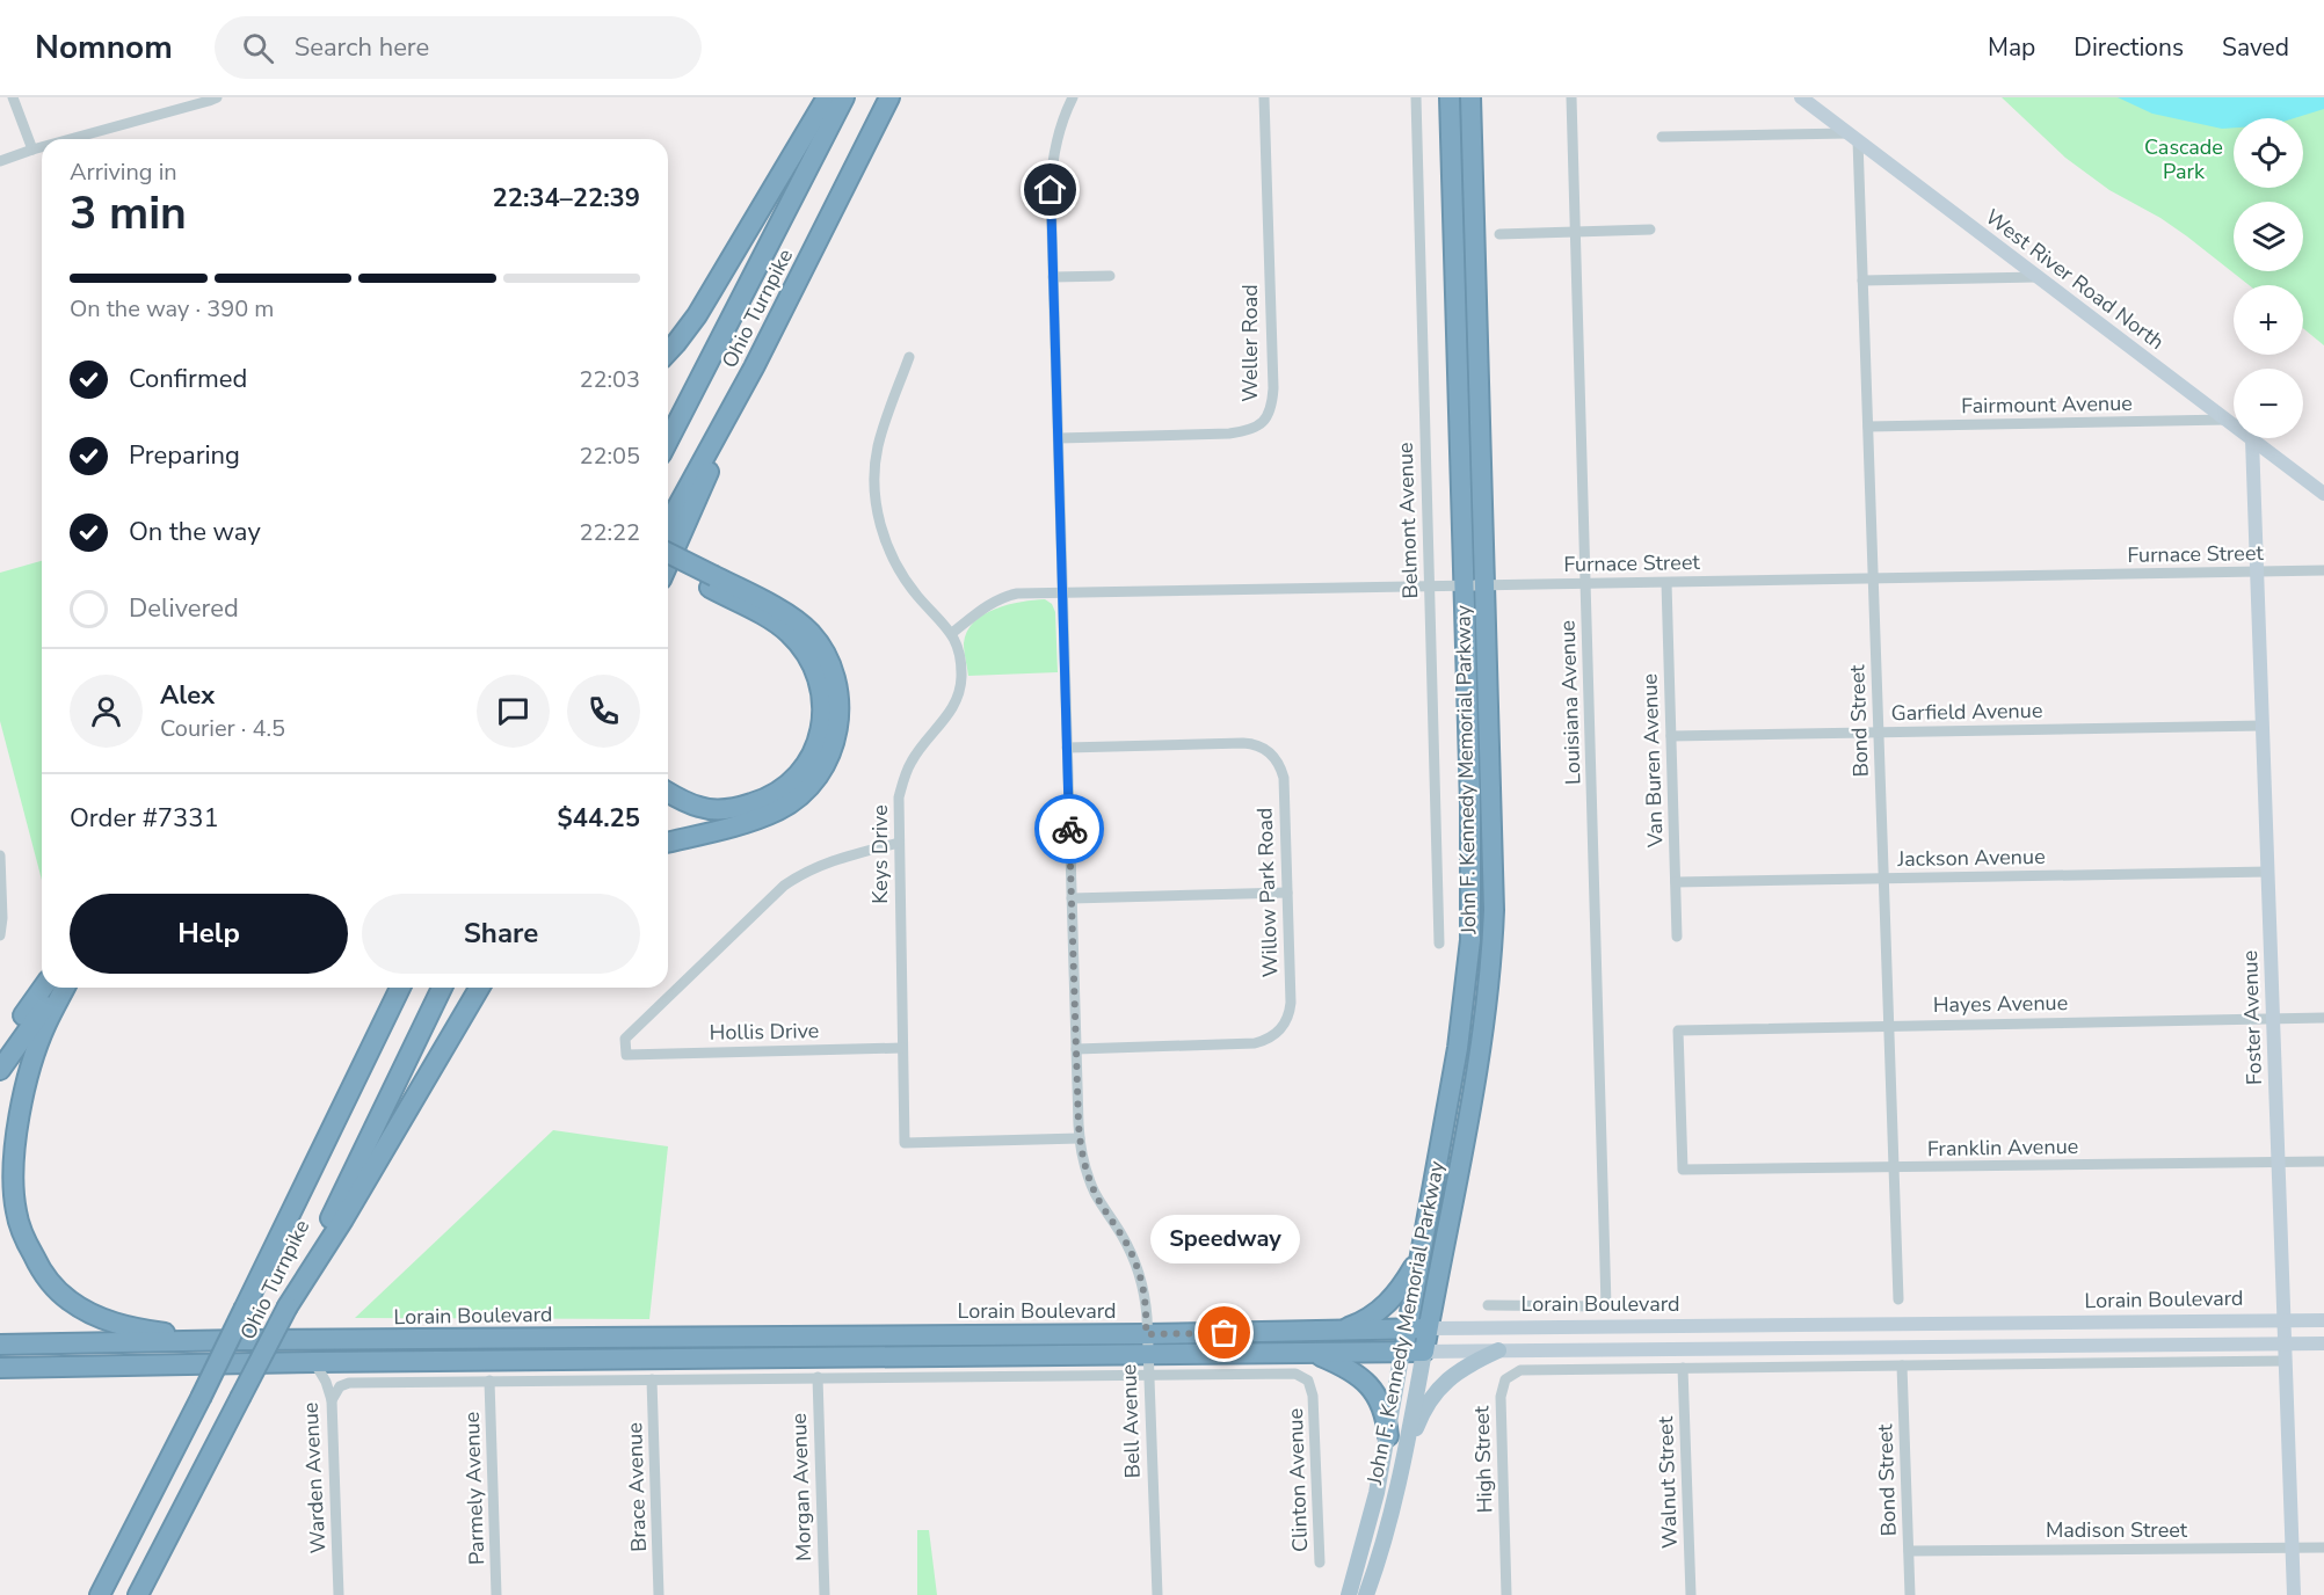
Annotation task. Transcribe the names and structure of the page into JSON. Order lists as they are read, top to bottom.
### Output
{
  "streets": {
    "highway": ["Ohio Turnpike", "John F. Kennedy Memorial Parkway", "Lorain Boulevard"],
    "street": [
      "West River Road North",
      "Weller Road",
      "Fairmount Avenue",
      "Belmont Avenue",
      "Furnace Street",
      "Louisiana Avenue",
      "Garfield Avenue",
      "Bond Street",
      "Van Buren Avenue",
      "Keys Drive",
      "Jackson Avenue",
      "Willow Park Road",
      "Hayes Avenue",
      "Foster Avenue",
      "Hollis Drive",
      "Franklin Avenue",
      "Bell Avenue",
      "High Street",
      "Warden Avenue",
      "Clinton Avenue",
      "Walnut Street",
      "Brace Avenue",
      "Morgan Avenue",
      "Parmely Avenue",
      "Madison Street"
    ]
  },
  "crossings": [
    ["West River Road North", "Fairmount Avenue"],
    ["West River Road North", "Bond Street"],
    ["West River Road North", "Foster Avenue"],
    ["Weller Road", "Bell Avenue"],
    ["Fairmount Avenue", "Bond Street"],
    ["Belmont Avenue", "Furnace Street"],
    ["Furnace Street", "Louisiana Avenue"],
    ["Furnace Street", "Bond Street"],
    ["Furnace Street", "Van Buren Avenue"],
    ["Furnace Street", "John F. Kennedy Memorial Parkway"],
    ["Furnace Street", "Keys Drive"],
    ["Furnace Street", "Foster Avenue"],
    ["Furnace Street", "Bell Avenue"],
    ["Garfield Avenue", "Bond Street"],
    ["Garfield Avenue", "Van Buren Avenue"],
    ["Garfield Avenue", "Foster Avenue"],
    ["Bond Street", "Jackson Avenue"],
    ["Bond Street", "Hayes Avenue"],
    ["Bond Street", "Franklin Avenue"],
    ["Bond Street", "Madison Street"],
    ["Van Buren Avenue", "Jackson Avenue"],
    ["John F. Kennedy Memorial Parkway", "Lorain Boulevard"],
    ["Keys Drive", "Hollis Drive"],
    ["Keys Drive", "Bell Avenue"],
    ["Jackson Avenue", "Foster Avenue"],
    ["Willow Park Road", "Bell Avenue"],
    ["Hayes Avenue", "Foster Avenue"],
    ["Hayes Avenue", "Franklin Avenue"],
    ["Foster Avenue", "Franklin Avenue"],
    ["Foster Avenue", "Lorain Boulevard"],
    ["Foster Avenue", "Madison Street"],
    ["Lorain Boulevard", "Bell Avenue"],
    ["Lorain Boulevard", "Warden Avenue"],
    ["Bell Avenue", "Clinton Avenue"],
    ["High Street", "Walnut Street"]
  ],
  "parks": ["Cascade Park"],
  "places": ["Speedway"],
  "page": {
    "header": "Nomnom",
    "search": "Search here",
    "nav": ["Map", "Directions", "Saved"],
    "map_buttons": ["+", "−"],
    "heading": ["3 min", "Arriving in", "22:34–22:39"],
    "panel": [
      "Alex",
      "Courier · 4.5",
      "Order #7331",
      "$44.25"
    ],
    "bar": "On the way · 390 m",
    "list": [
      ["Confirmed", "22:03"],
      ["Preparing", "22:05"],
      ["On the way", "22:22"],
      "Delivered"
    ],
    "buttons": ["Help", "Share"],
    "bubble": "Speedway"
  }
}
